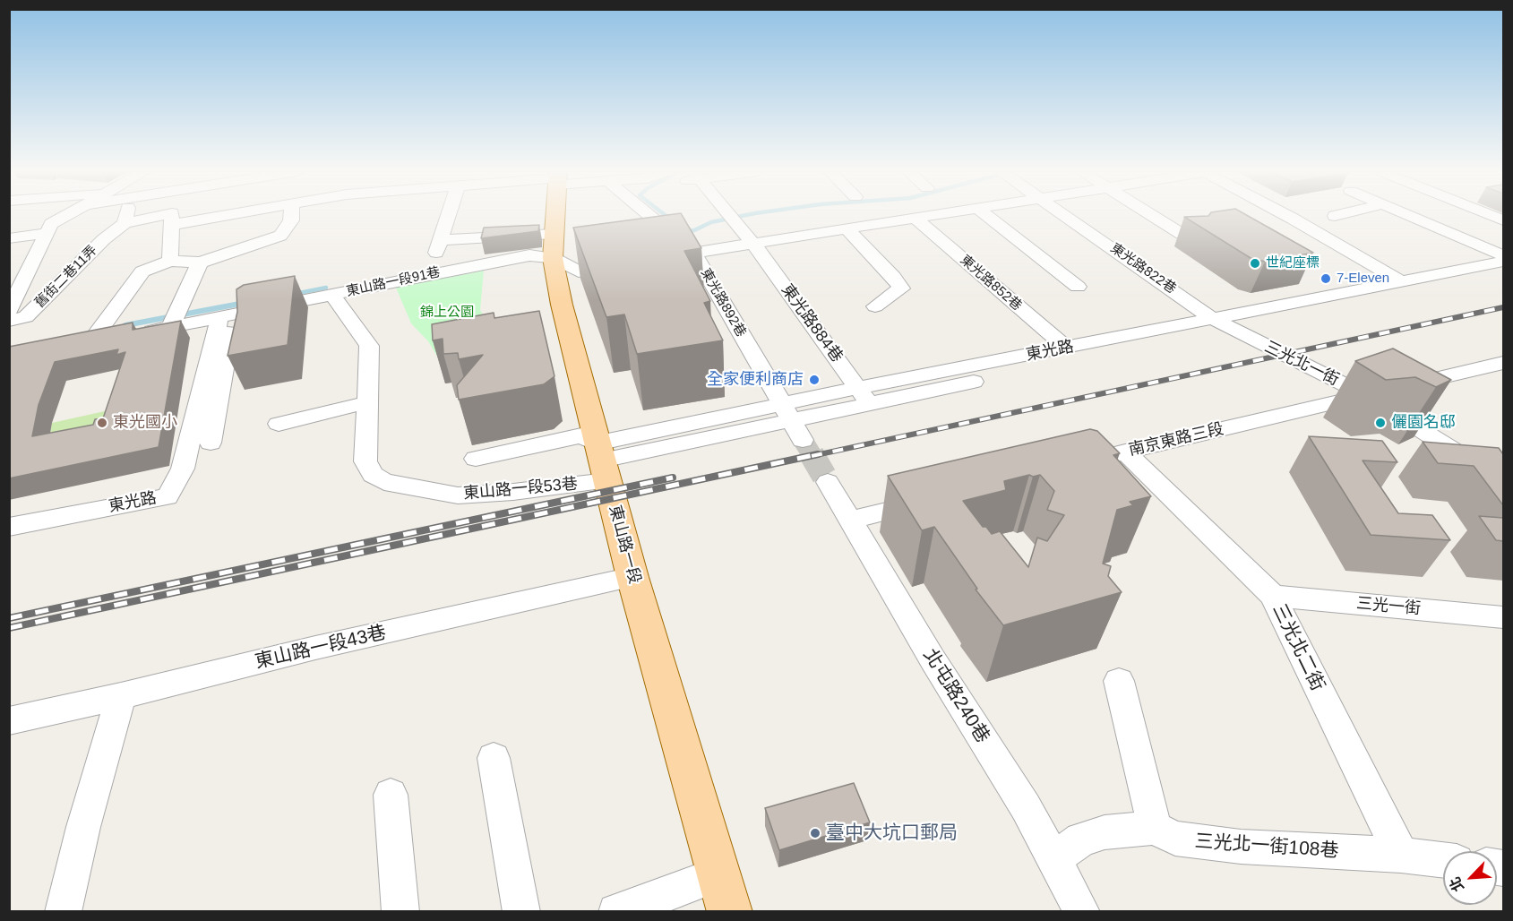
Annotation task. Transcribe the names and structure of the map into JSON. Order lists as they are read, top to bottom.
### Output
{
  "streets": {
    "main road": ["東山路一段"],
    "street": [
      "東光路822巷",
      "舊街二巷11弄",
      "東山路一段91巷",
      "東光路852巷",
      "東光路892巷",
      "東光路884巷",
      "東光路",
      "三光北一街",
      "南京東路三段",
      "東山路一段53巷",
      "三光一街",
      "東山路一段43巷",
      "三光北二街",
      "北屯路240巷",
      "三光北一街108巷"
    ]
  },
  "crossings": [
    ["東光路822巷", "東光路"],
    ["東光路822巷", "三光北一街"],
    ["東山路一段91巷", "東光路"],
    ["東山路一段91巷", "東山路一段53巷"],
    ["東山路一段91巷", "東山路一段"],
    ["東光路852巷", "東光路"],
    ["東光路892巷", "東光路"],
    ["東光路884巷", "東光路"],
    ["東光路", "三光北一街"],
    ["東光路", "東山路一段53巷"],
    ["東光路", "東山路一段"],
    ["三光北一街", "南京東路三段"],
    ["南京東路三段", "三光北二街"],
    ["東山路一段53巷", "東山路一段"],
    ["東山路一段", "東山路一段43巷"],
    ["三光一街", "三光北二街"],
    ["三光北二街", "三光北一街108巷"],
    ["北屯路240巷", "三光北一街108巷"]
  ],
  "parks": ["錦上公園"],
  "places": [
    "世紀座標",
    "7-Eleven",
    "全家便利商店",
    "東光國小",
    "儷園名邸",
    "臺中大坑口郵局"
  ],
  "north": "bottom left"
}
